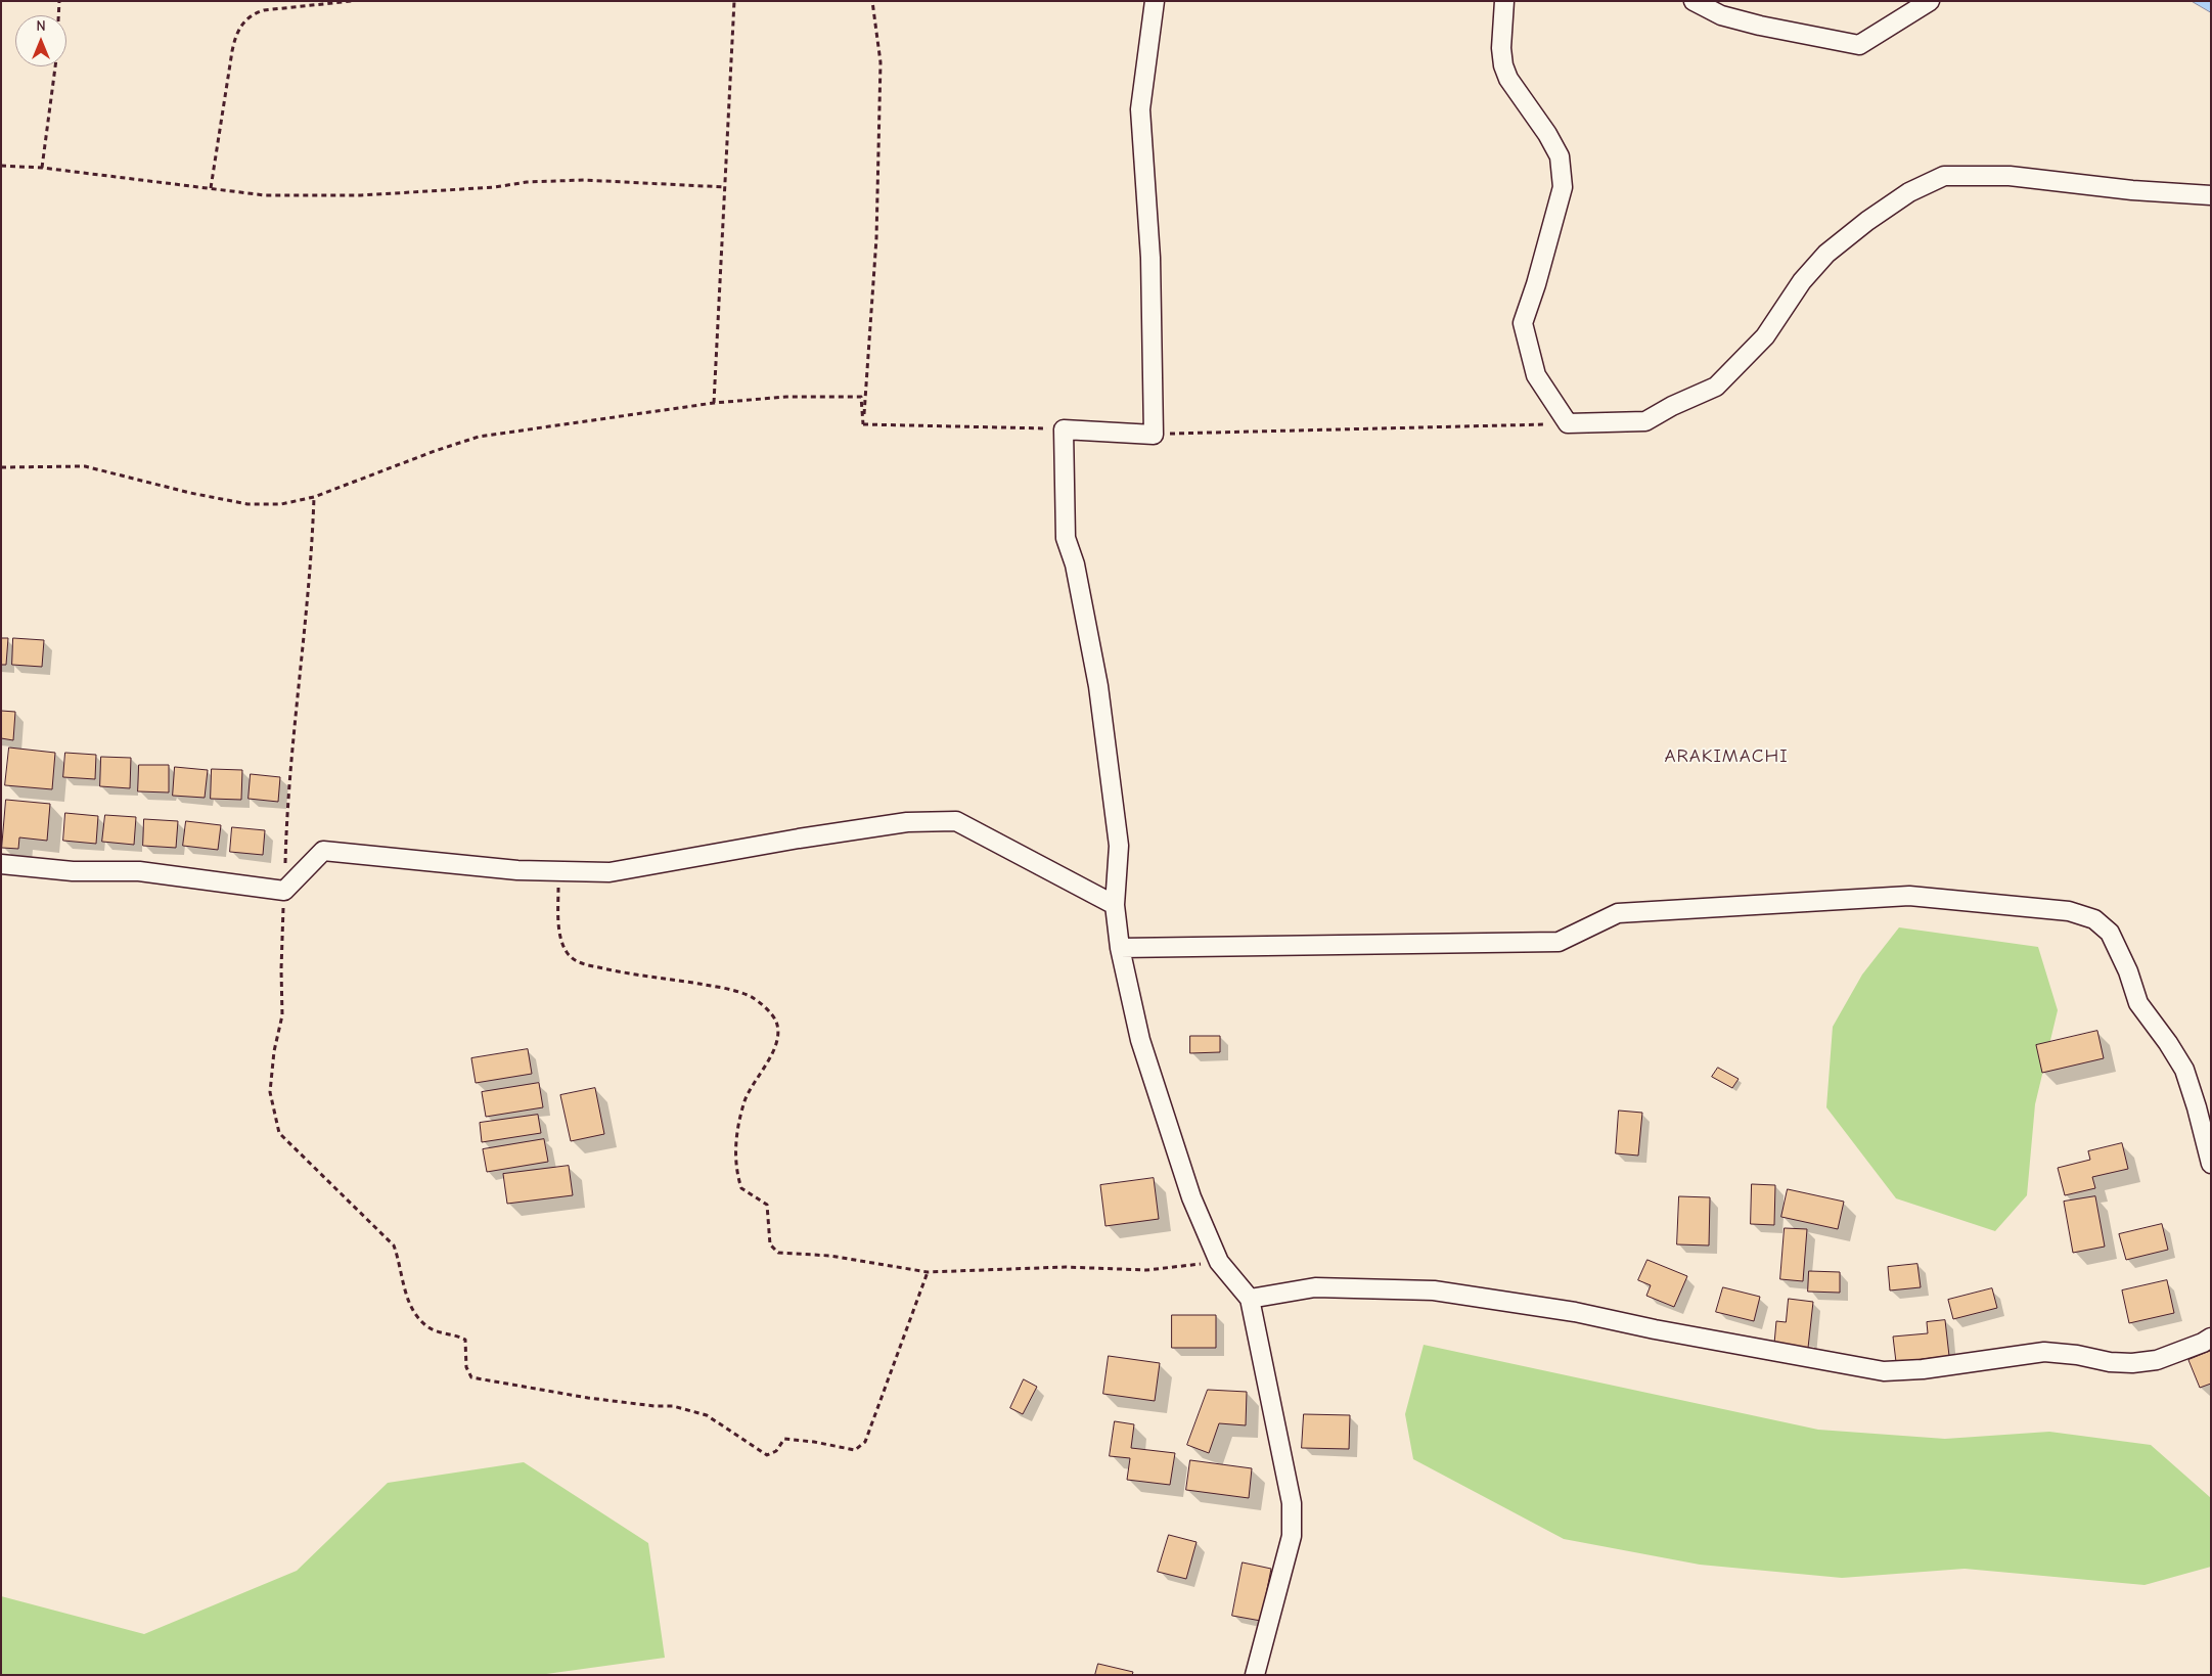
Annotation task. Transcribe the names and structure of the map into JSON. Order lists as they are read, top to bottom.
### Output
{
  "districts": ["ARAKIMACHI"],
  "north": "top"
}
